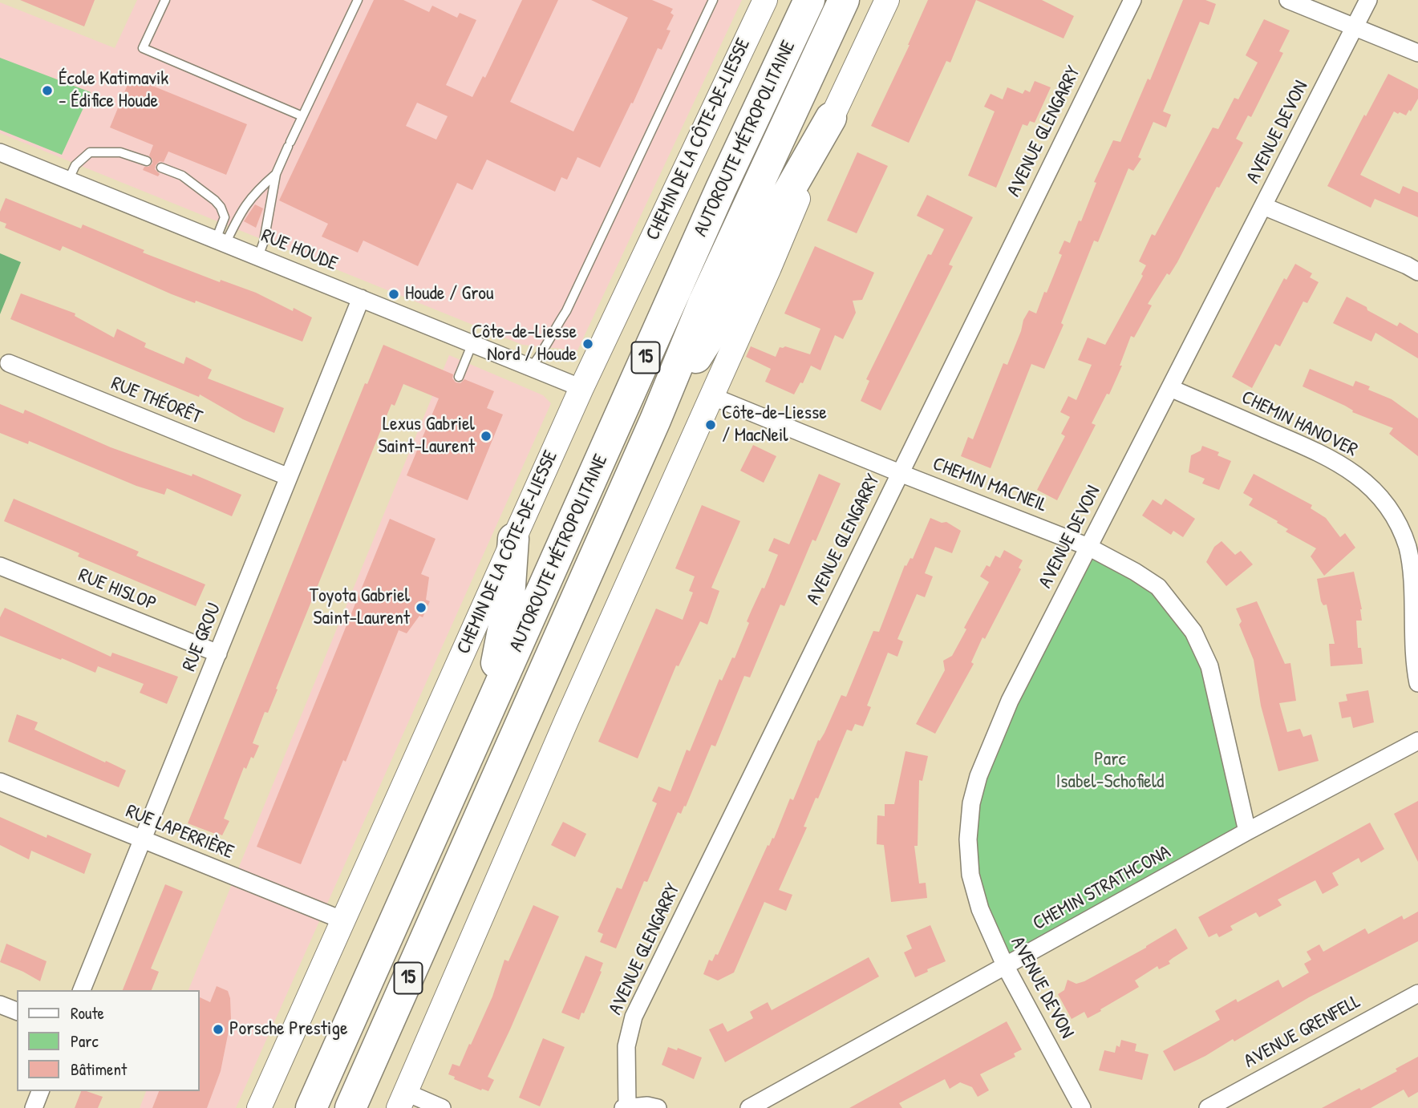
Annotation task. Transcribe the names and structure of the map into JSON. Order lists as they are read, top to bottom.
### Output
{
  "streets": {
    "highway": ["AUTOROUTE MÉTROPOLITAINE", "15"],
    "main road": ["CHEMIN DE LA CÔTE-DE-LIESSE"],
    "street": [
      "AVENUE GLENGARRY",
      "AVENUE DEVON",
      "RUE HOUDE",
      "RUE THÉORÊT",
      "CHEMIN HANOVER",
      "CHEMIN MACNEIL",
      "RUE HISLOP",
      "RUE GROU",
      "RUE LAPERRIÈRE",
      "CHEMIN STRATHCONA",
      "AVENUE GRENFELL"
    ]
  },
  "crossings": [
    ["AVENUE GLENGARRY", "CHEMIN MACNEIL"],
    ["AVENUE DEVON", "CHEMIN HANOVER"],
    ["AVENUE DEVON", "CHEMIN MACNEIL"],
    ["AVENUE DEVON", "CHEMIN STRATHCONA"],
    ["CHEMIN DE LA CÔTE-DE-LIESSE", "RUE HOUDE"],
    ["CHEMIN DE LA CÔTE-DE-LIESSE", "RUE LAPERRIÈRE"],
    ["RUE HOUDE", "RUE GROU"],
    ["RUE THÉORÊT", "RUE GROU"],
    ["CHEMIN MACNEIL", "CHEMIN STRATHCONA"],
    ["RUE HISLOP", "RUE GROU"],
    ["RUE GROU", "RUE LAPERRIÈRE"]
  ],
  "parks": ["Parc Isabel-Schofield"],
  "places": [
    "École Katimavik - Édifice Houde",
    "Houde / Grou",
    "Côte-de-Liesse Nord / Houde",
    "Côte-de-Liesse / MacNeil",
    "Lexus Gabriel Saint-Laurent",
    "Toyota Gabriel Saint-Laurent",
    "Porsche Prestige"
  ],
  "legend": ["Route", "Parc", "Bâtiment"]
}
